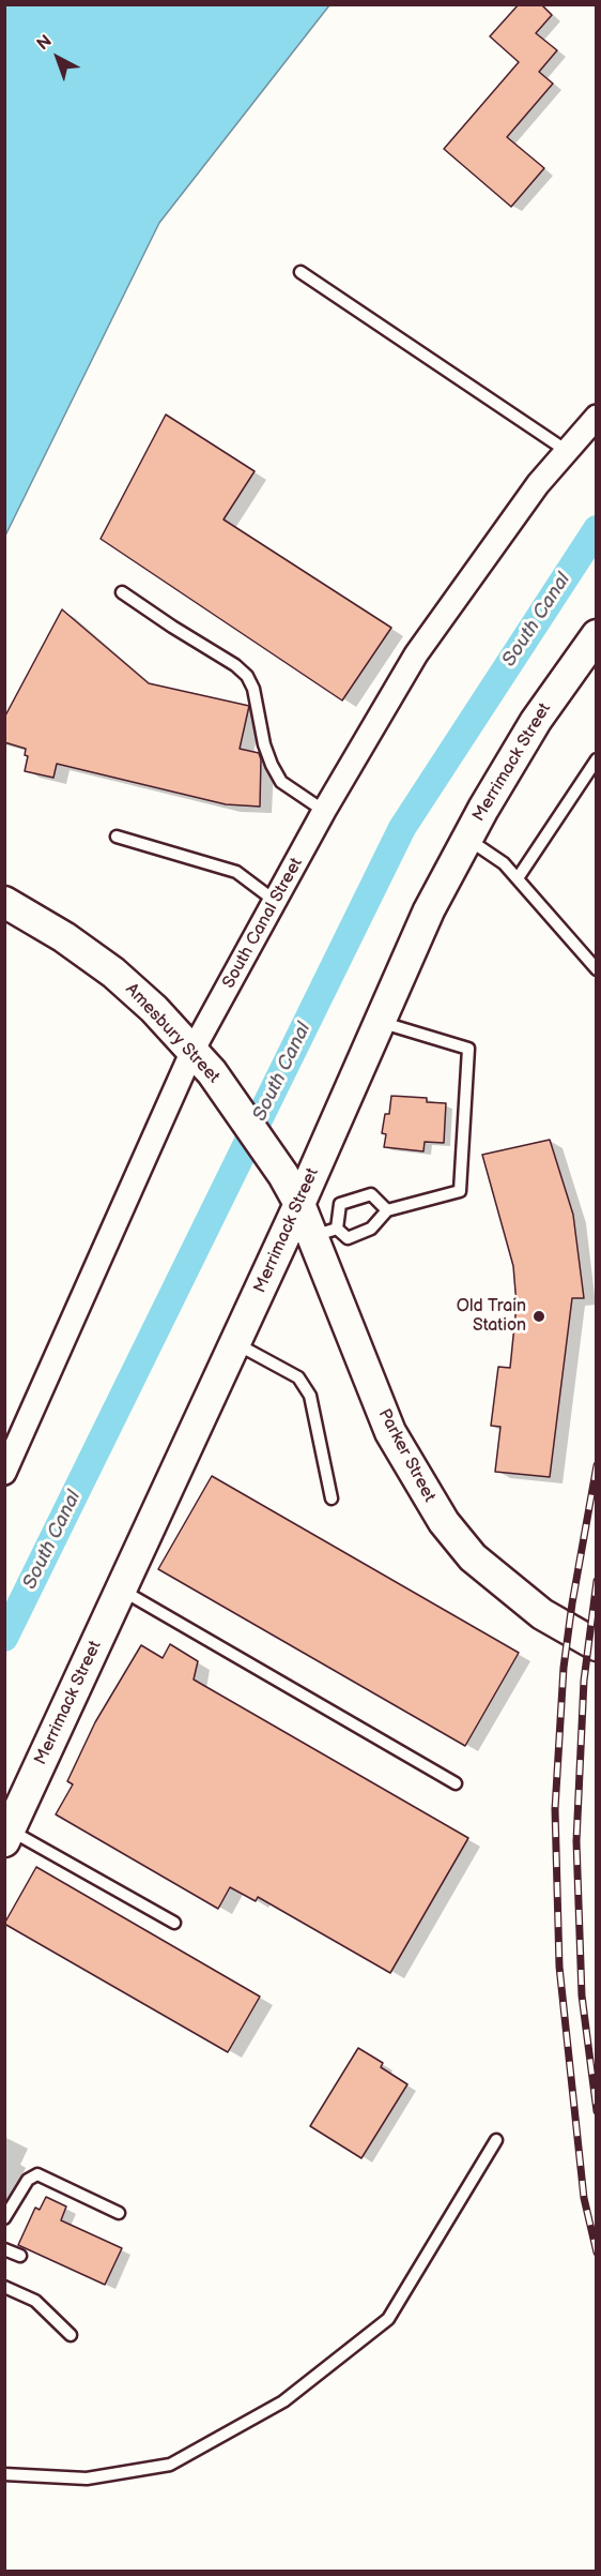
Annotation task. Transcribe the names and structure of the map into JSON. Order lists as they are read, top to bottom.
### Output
{
  "streets": {
    "main road": ["Merrimack Street", "Amesbury Street", "Parker Street"],
    "street": ["South Canal Street"]
  },
  "crossings": [
    ["Merrimack Street", "Amesbury Street"],
    ["Merrimack Street", "Parker Street"],
    ["South Canal Street", "Amesbury Street"],
    ["Amesbury Street", "Parker Street"]
  ],
  "water": ["South Canal"],
  "places": ["Old Train Station"],
  "north": "top left"
}
